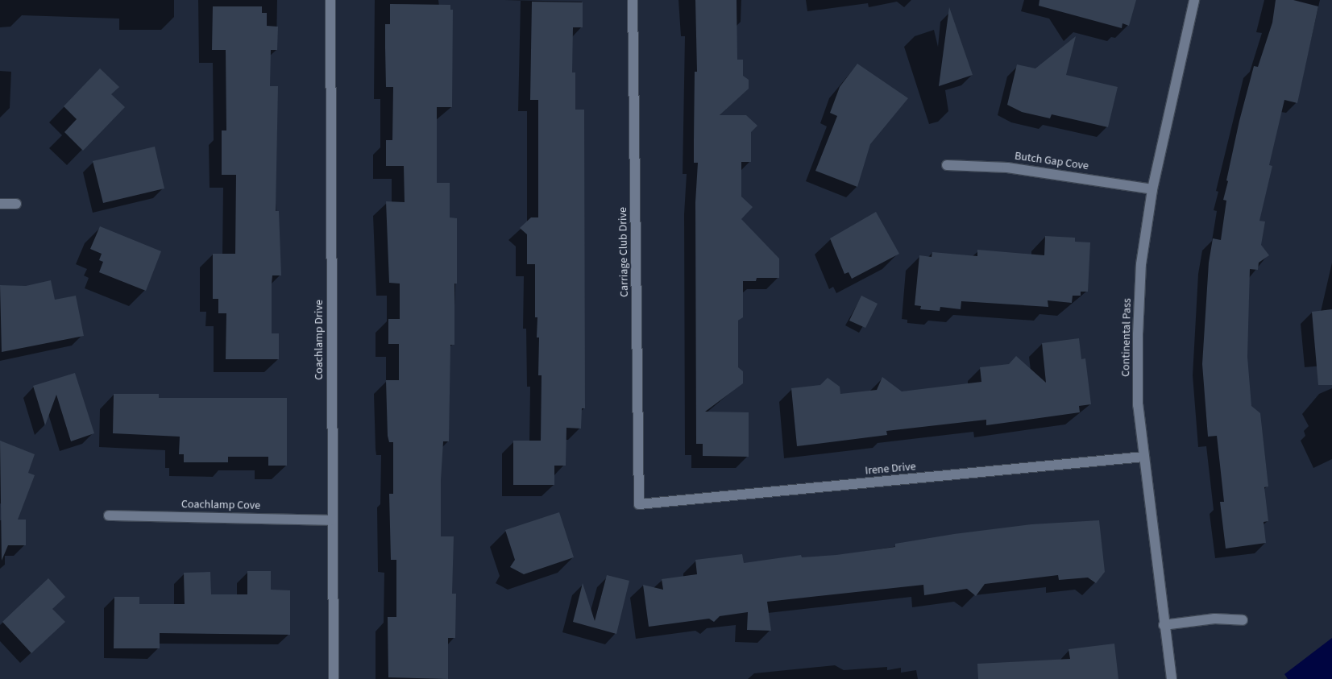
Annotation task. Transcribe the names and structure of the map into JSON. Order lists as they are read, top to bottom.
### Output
{
  "streets": {
    "street": [
      "Butch Gap Cove",
      "Carriage Club Drive",
      "Continental Pass",
      "Coachlamp Drive",
      "Irene Drive",
      "Coachlamp Cove"
    ]
  },
  "crossings": [
    ["Butch Gap Cove", "Continental Pass"],
    ["Carriage Club Drive", "Irene Drive"],
    ["Continental Pass", "Irene Drive"],
    ["Coachlamp Drive", "Coachlamp Cove"]
  ]
}
